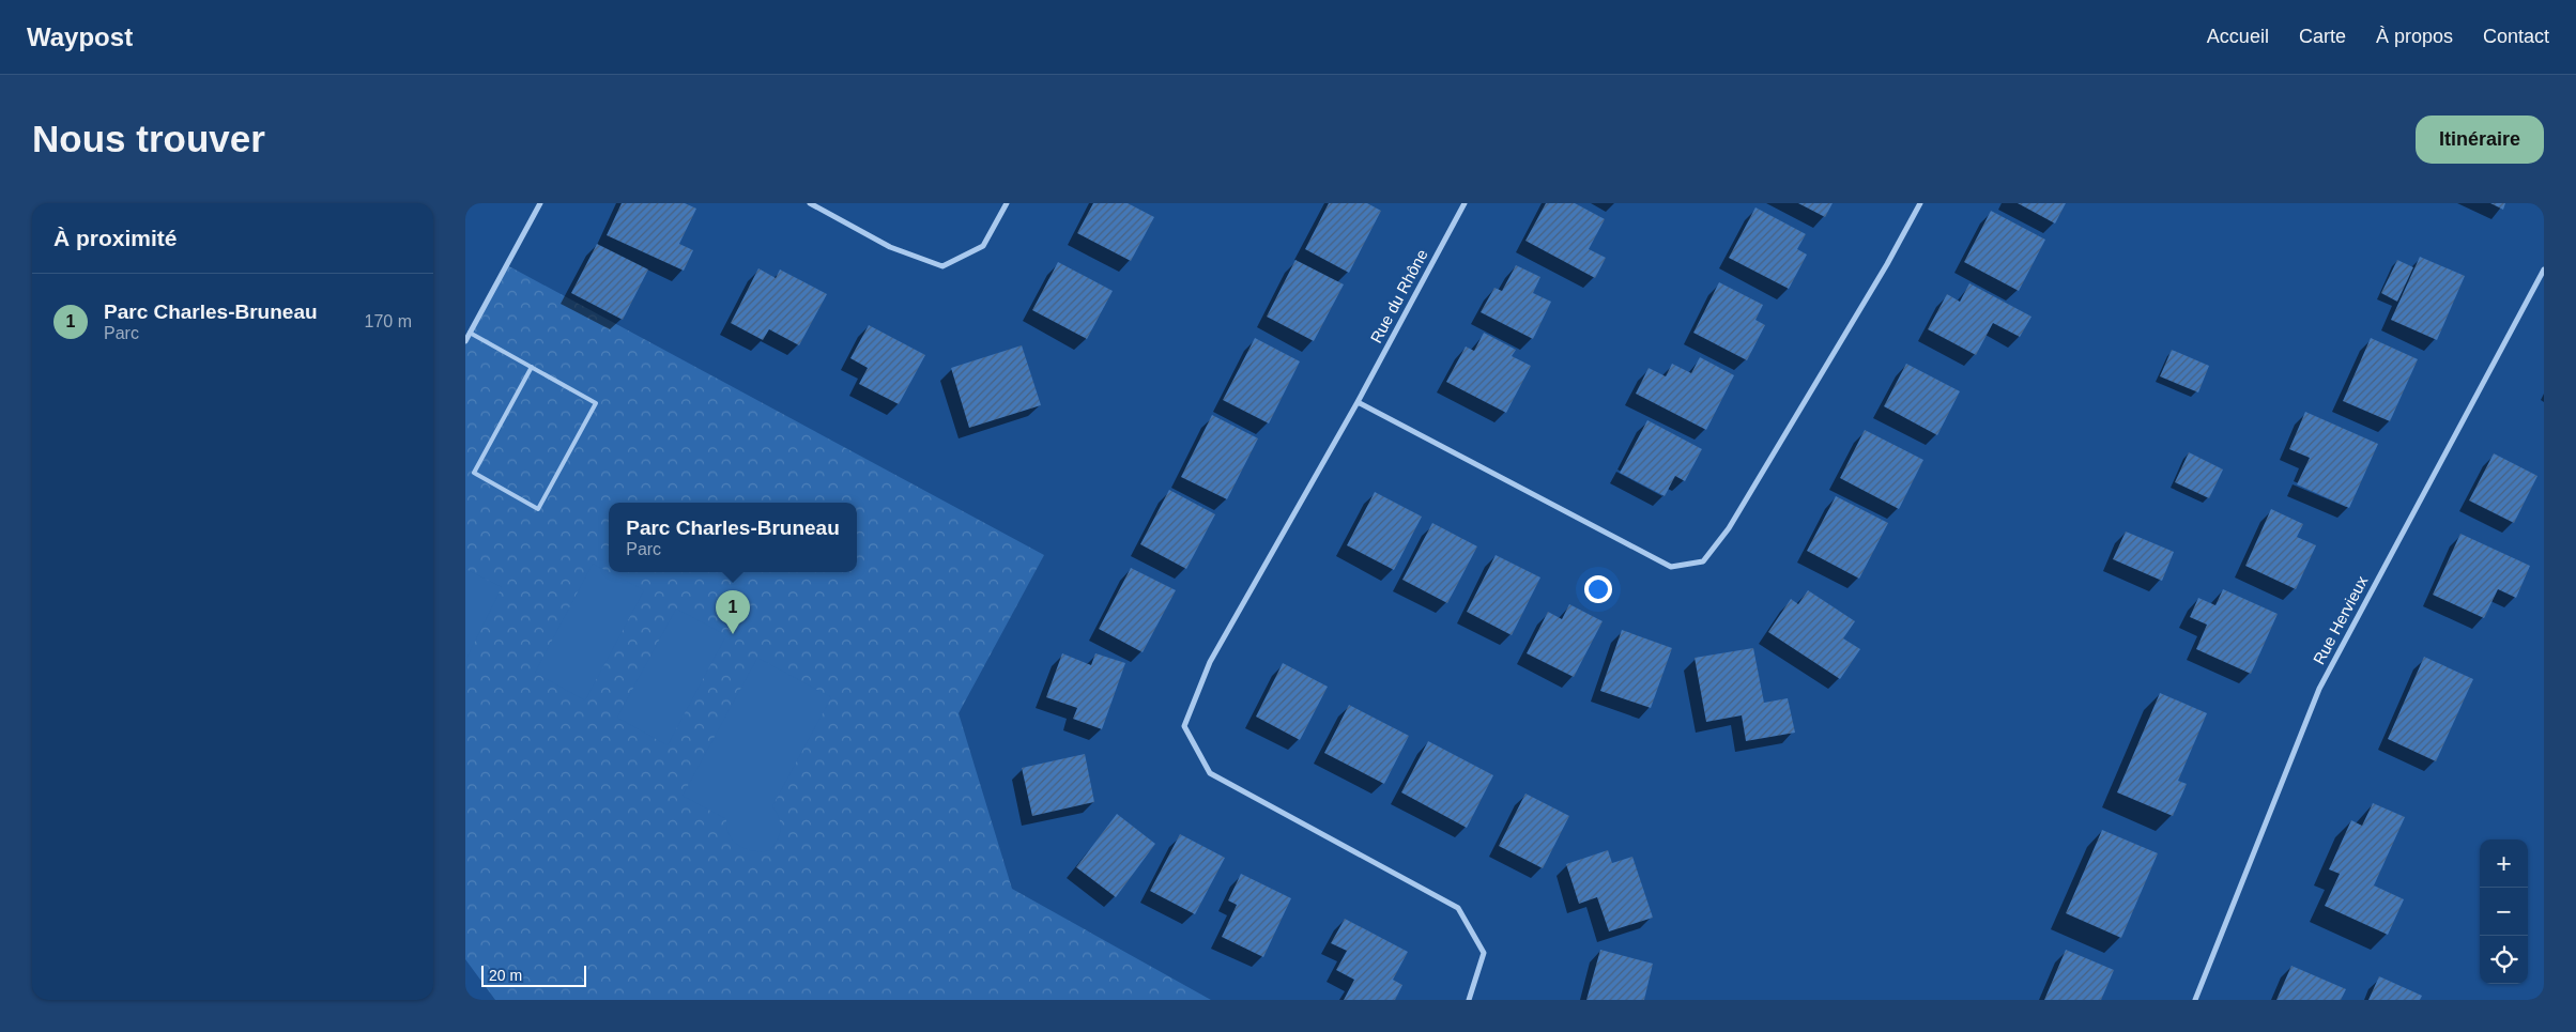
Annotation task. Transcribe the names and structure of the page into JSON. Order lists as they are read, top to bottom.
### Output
{
  "streets": {
    "street": ["Rue du Rhône", "Rue Hervieux"]
  },
  "scale_bar": "20 m",
  "page": {
    "header": "Waypost",
    "nav": [
      "Accueil",
      "Carte",
      "À propos",
      "Contact"
    ],
    "buttons": "Itinéraire",
    "title": "Nous trouver",
    "heading": "À proximité",
    "list": [
      {
        "mark": "1",
        "name": "Parc Charles-Bruneau",
        "note": "Parc",
        "value": "170 m"
      }
    ],
    "popup": ["Parc Charles-Bruneau", "Parc"],
    "pins": "1",
    "map_buttons": ["+", "−"],
    "scale": "20 m"
  }
}
